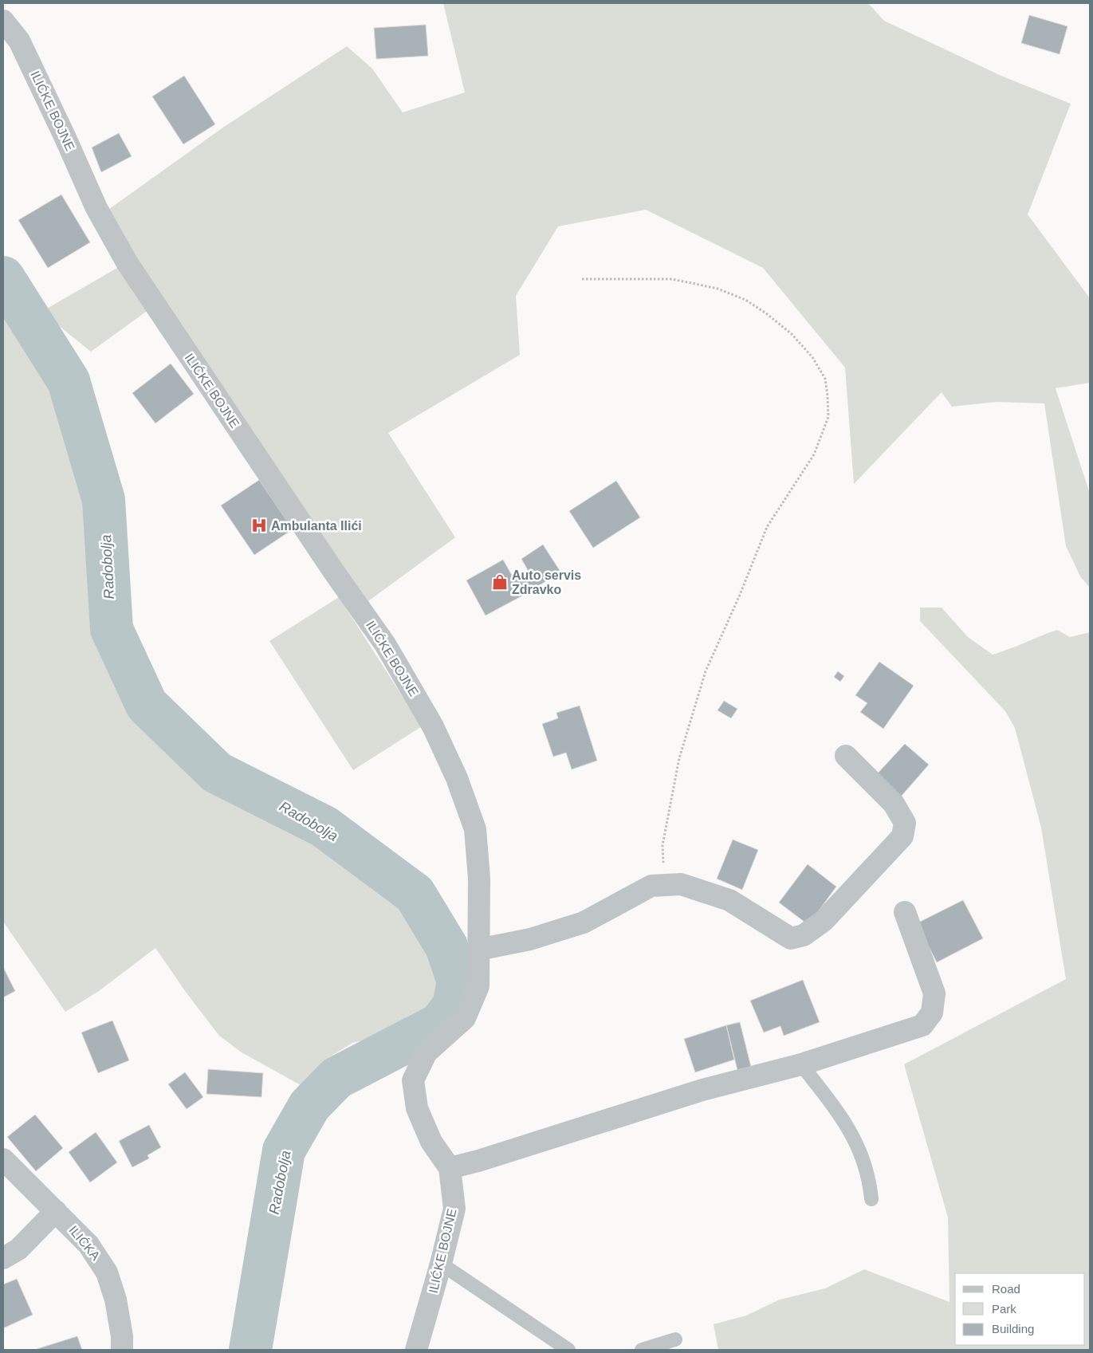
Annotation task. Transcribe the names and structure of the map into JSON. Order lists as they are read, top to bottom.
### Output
{
  "streets": {
    "street": ["ILIĆKE BOJNE", "ILIĆKA"]
  },
  "water": ["Radobolja"],
  "places": {
    "hospital": ["Ambulanta Ilići"],
    "shop": ["Auto servis Zdravko"]
  },
  "legend": ["Road", "Park", "Building"]
}
